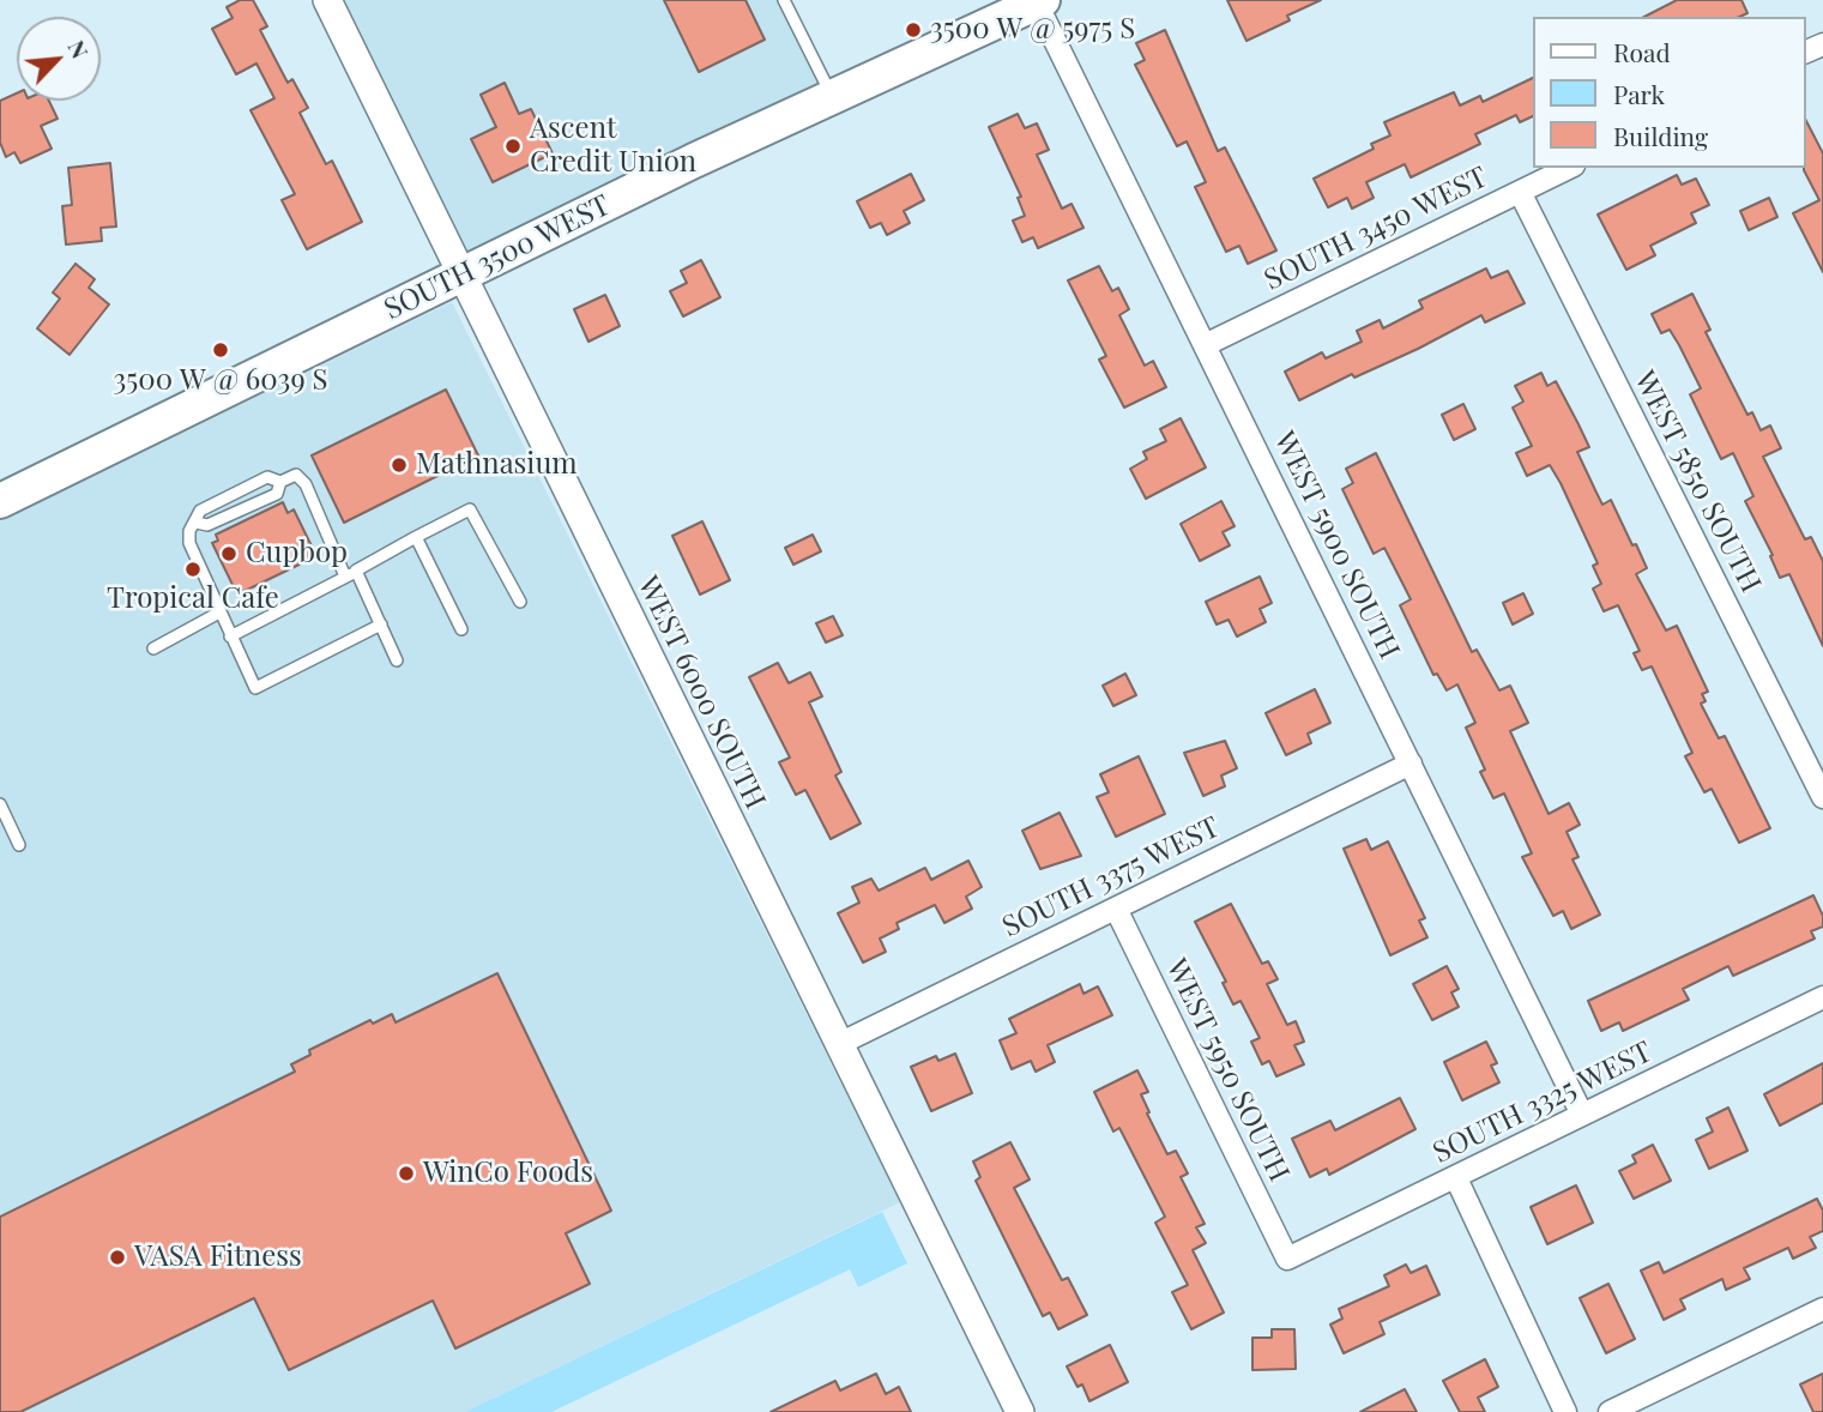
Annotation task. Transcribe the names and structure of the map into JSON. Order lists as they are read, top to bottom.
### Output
{
  "streets": {
    "main road": ["SOUTH 3500 WEST"],
    "street": [
      "SOUTH 3450 WEST",
      "WEST 5850 SOUTH",
      "WEST 5900 SOUTH",
      "WEST 6000 SOUTH",
      "SOUTH 3375 WEST",
      "WEST 5950 SOUTH",
      "SOUTH 3325 WEST"
    ]
  },
  "crossings": [
    ["SOUTH 3450 WEST", "WEST 5850 SOUTH"],
    ["SOUTH 3450 WEST", "WEST 5900 SOUTH"],
    ["SOUTH 3500 WEST", "WEST 5900 SOUTH"],
    ["SOUTH 3500 WEST", "WEST 6000 SOUTH"],
    ["WEST 5900 SOUTH", "SOUTH 3375 WEST"],
    ["WEST 5900 SOUTH", "SOUTH 3325 WEST"],
    ["WEST 6000 SOUTH", "SOUTH 3375 WEST"],
    ["SOUTH 3375 WEST", "WEST 5950 SOUTH"],
    ["WEST 5950 SOUTH", "SOUTH 3325 WEST"]
  ],
  "places": [
    "3500 W @ 5975 S",
    "Ascent Credit Union",
    "3500 W @ 6039 S",
    "Mathnasium",
    "Cupbop",
    "Tropical Cafe",
    "WinCo Foods",
    "VASA Fitness"
  ],
  "legend": ["Road", "Park", "Building"],
  "north": "top right"
}
